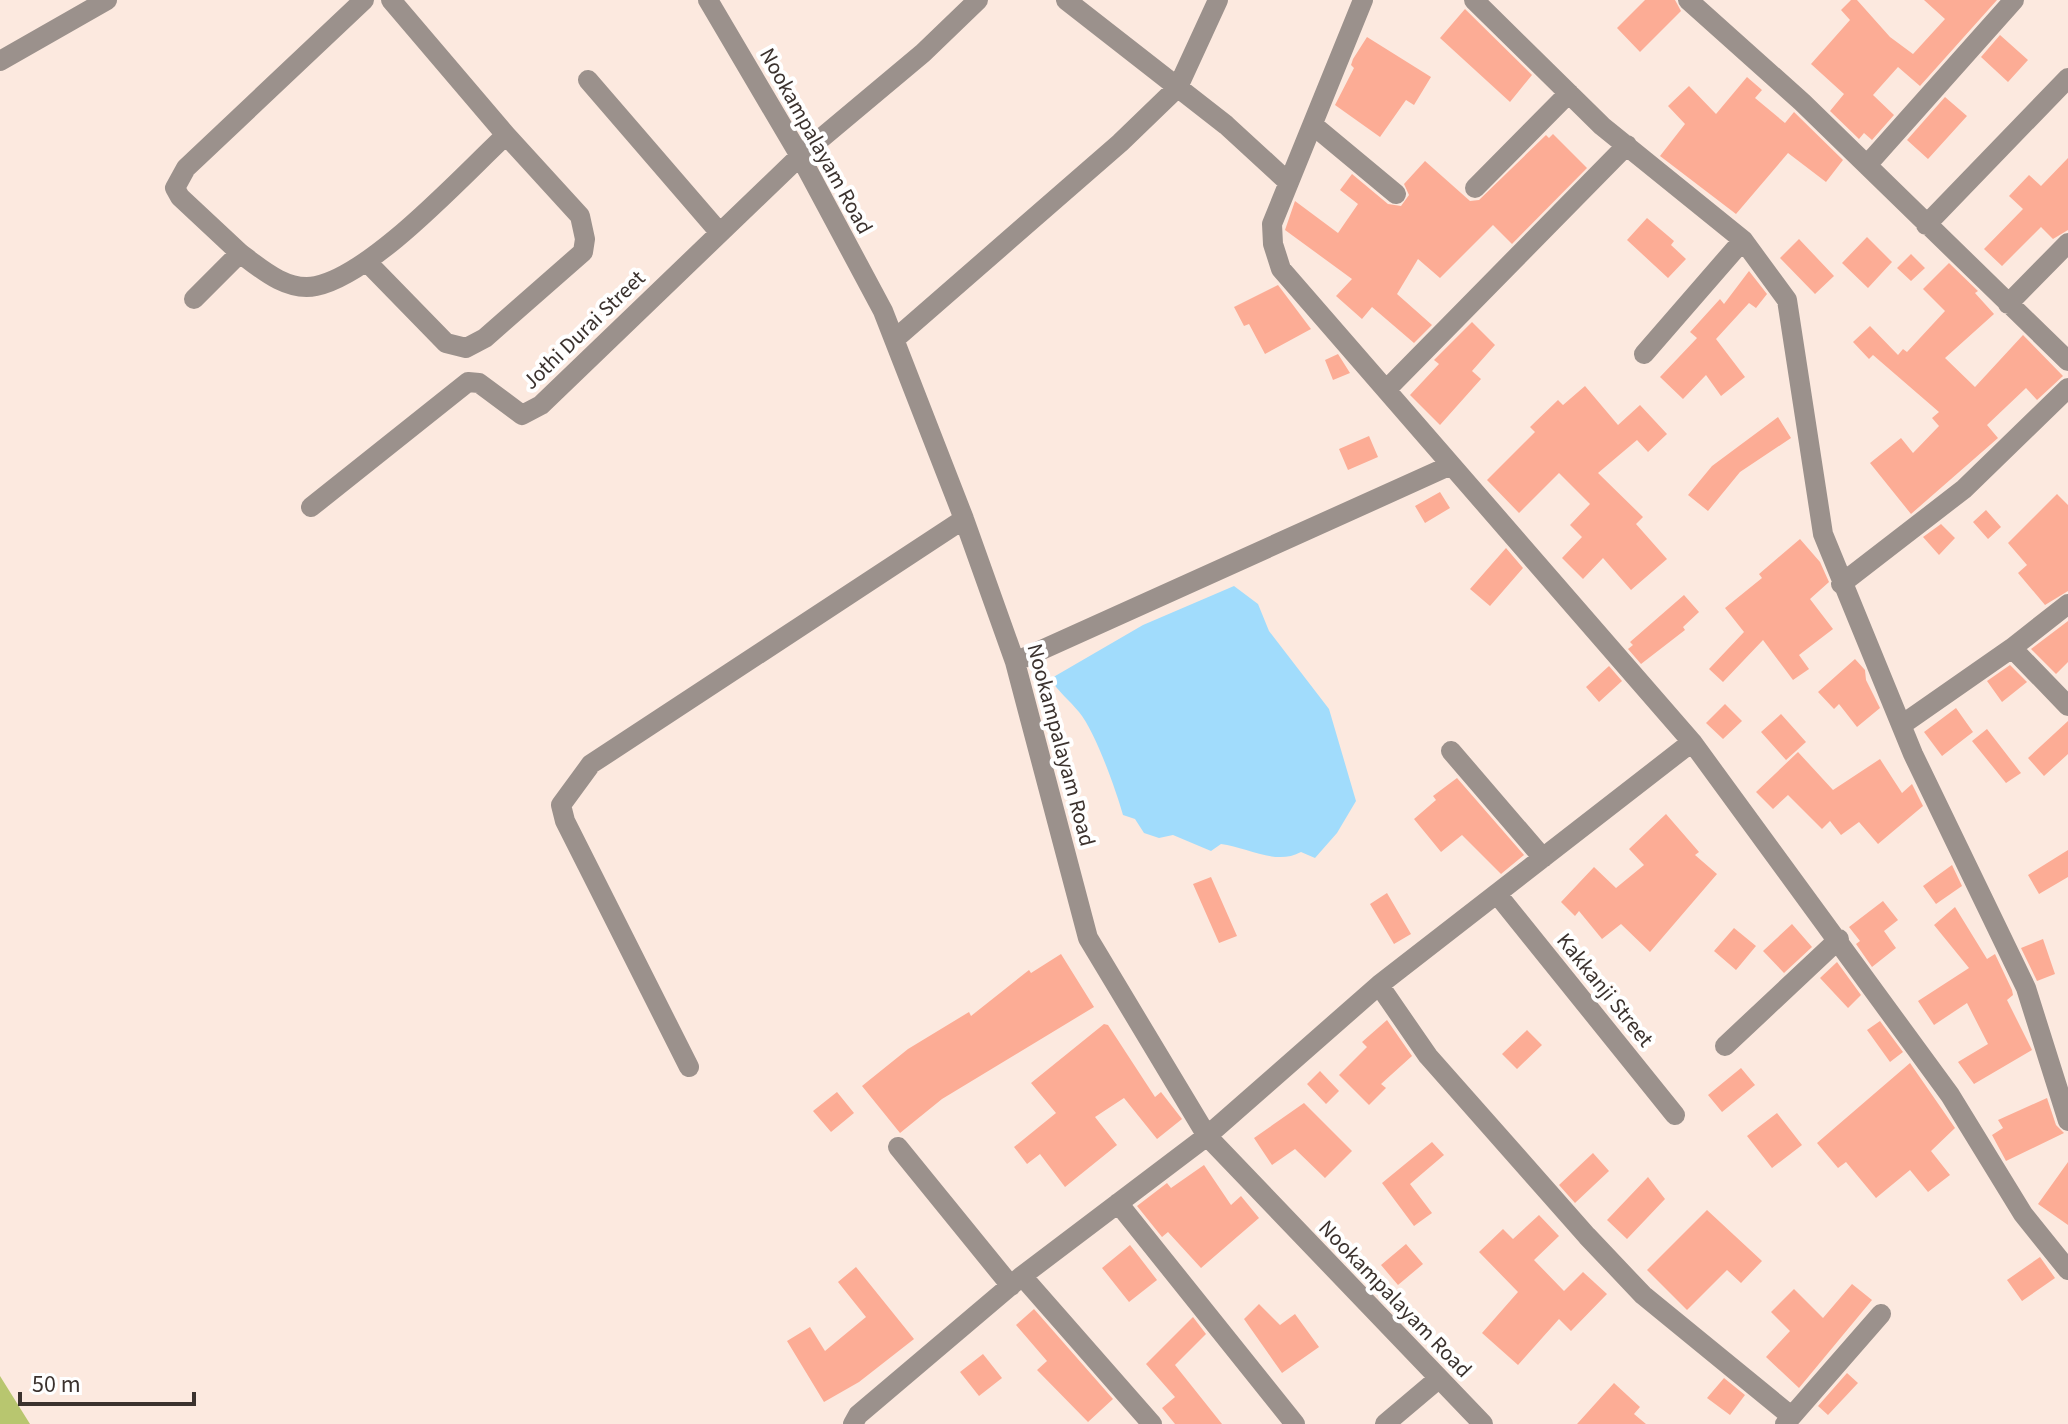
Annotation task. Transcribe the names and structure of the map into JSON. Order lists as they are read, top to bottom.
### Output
{
  "streets": {
    "street": ["Nookampalayam Road", "Jothi Durai Street", "Kakkanji Street"]
  },
  "crossings": [
    ["Nookampalayam Road", "Jothi Durai Street"]
  ],
  "scale_bar": "50 m"
}
